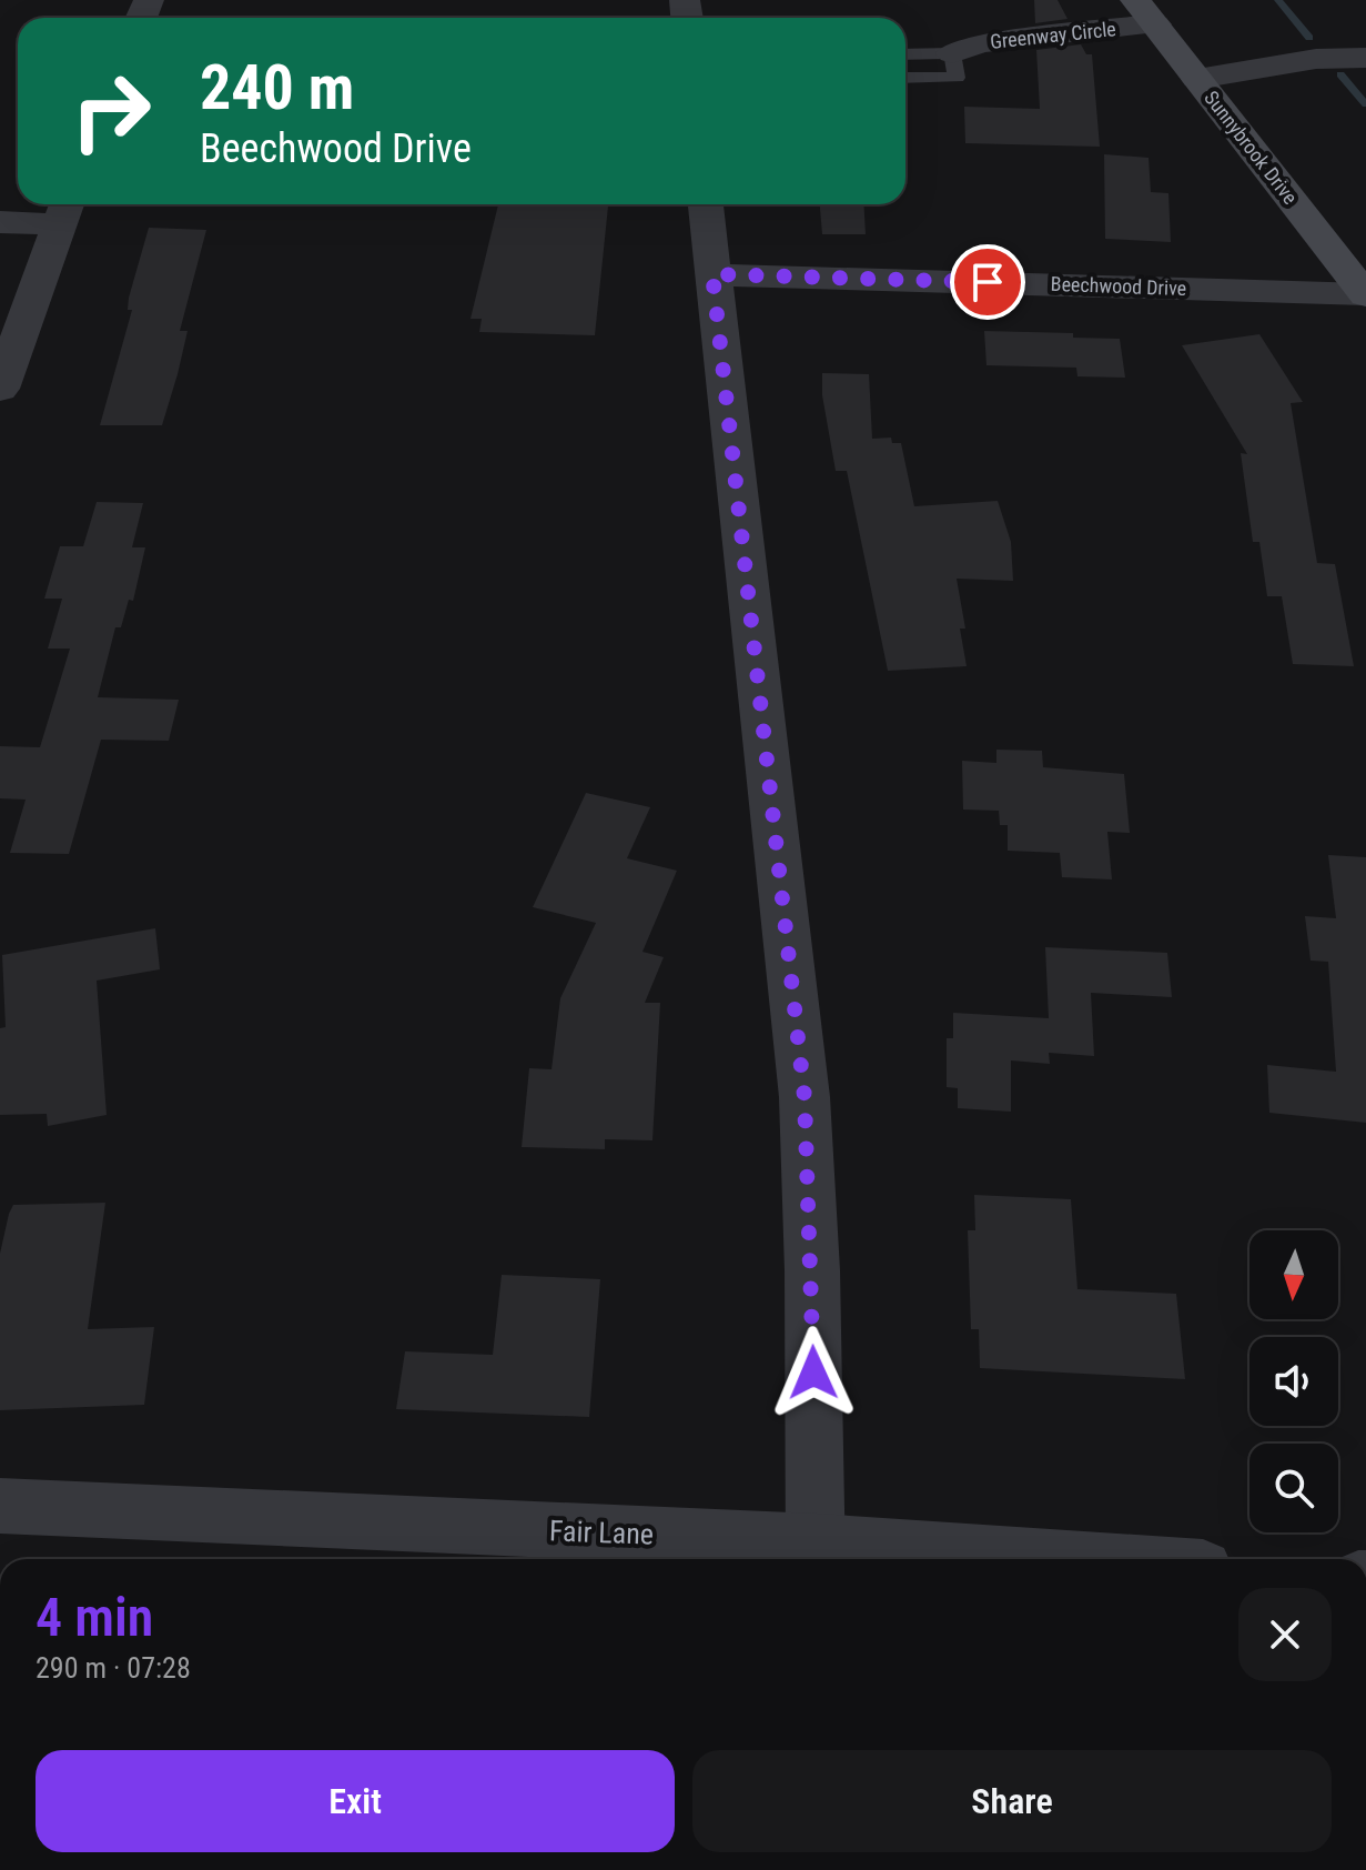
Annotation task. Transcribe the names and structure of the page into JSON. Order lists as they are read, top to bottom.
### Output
{
  "streets": {
    "main road": ["Sunnybrook Drive"],
    "street": ["Greenway Circle", "Beechwood Drive", "Fair Lane"]
  },
  "crossings": [
    ["Greenway Circle", "Sunnybrook Drive"],
    ["Sunnybrook Drive", "Beechwood Drive"]
  ],
  "north": "bottom",
  "page": {
    "turn": ["240 m", "Beechwood Drive"],
    "heading": ["4 min", "290 m · 07:28"],
    "buttons": ["Exit", "Share"]
  }
}
